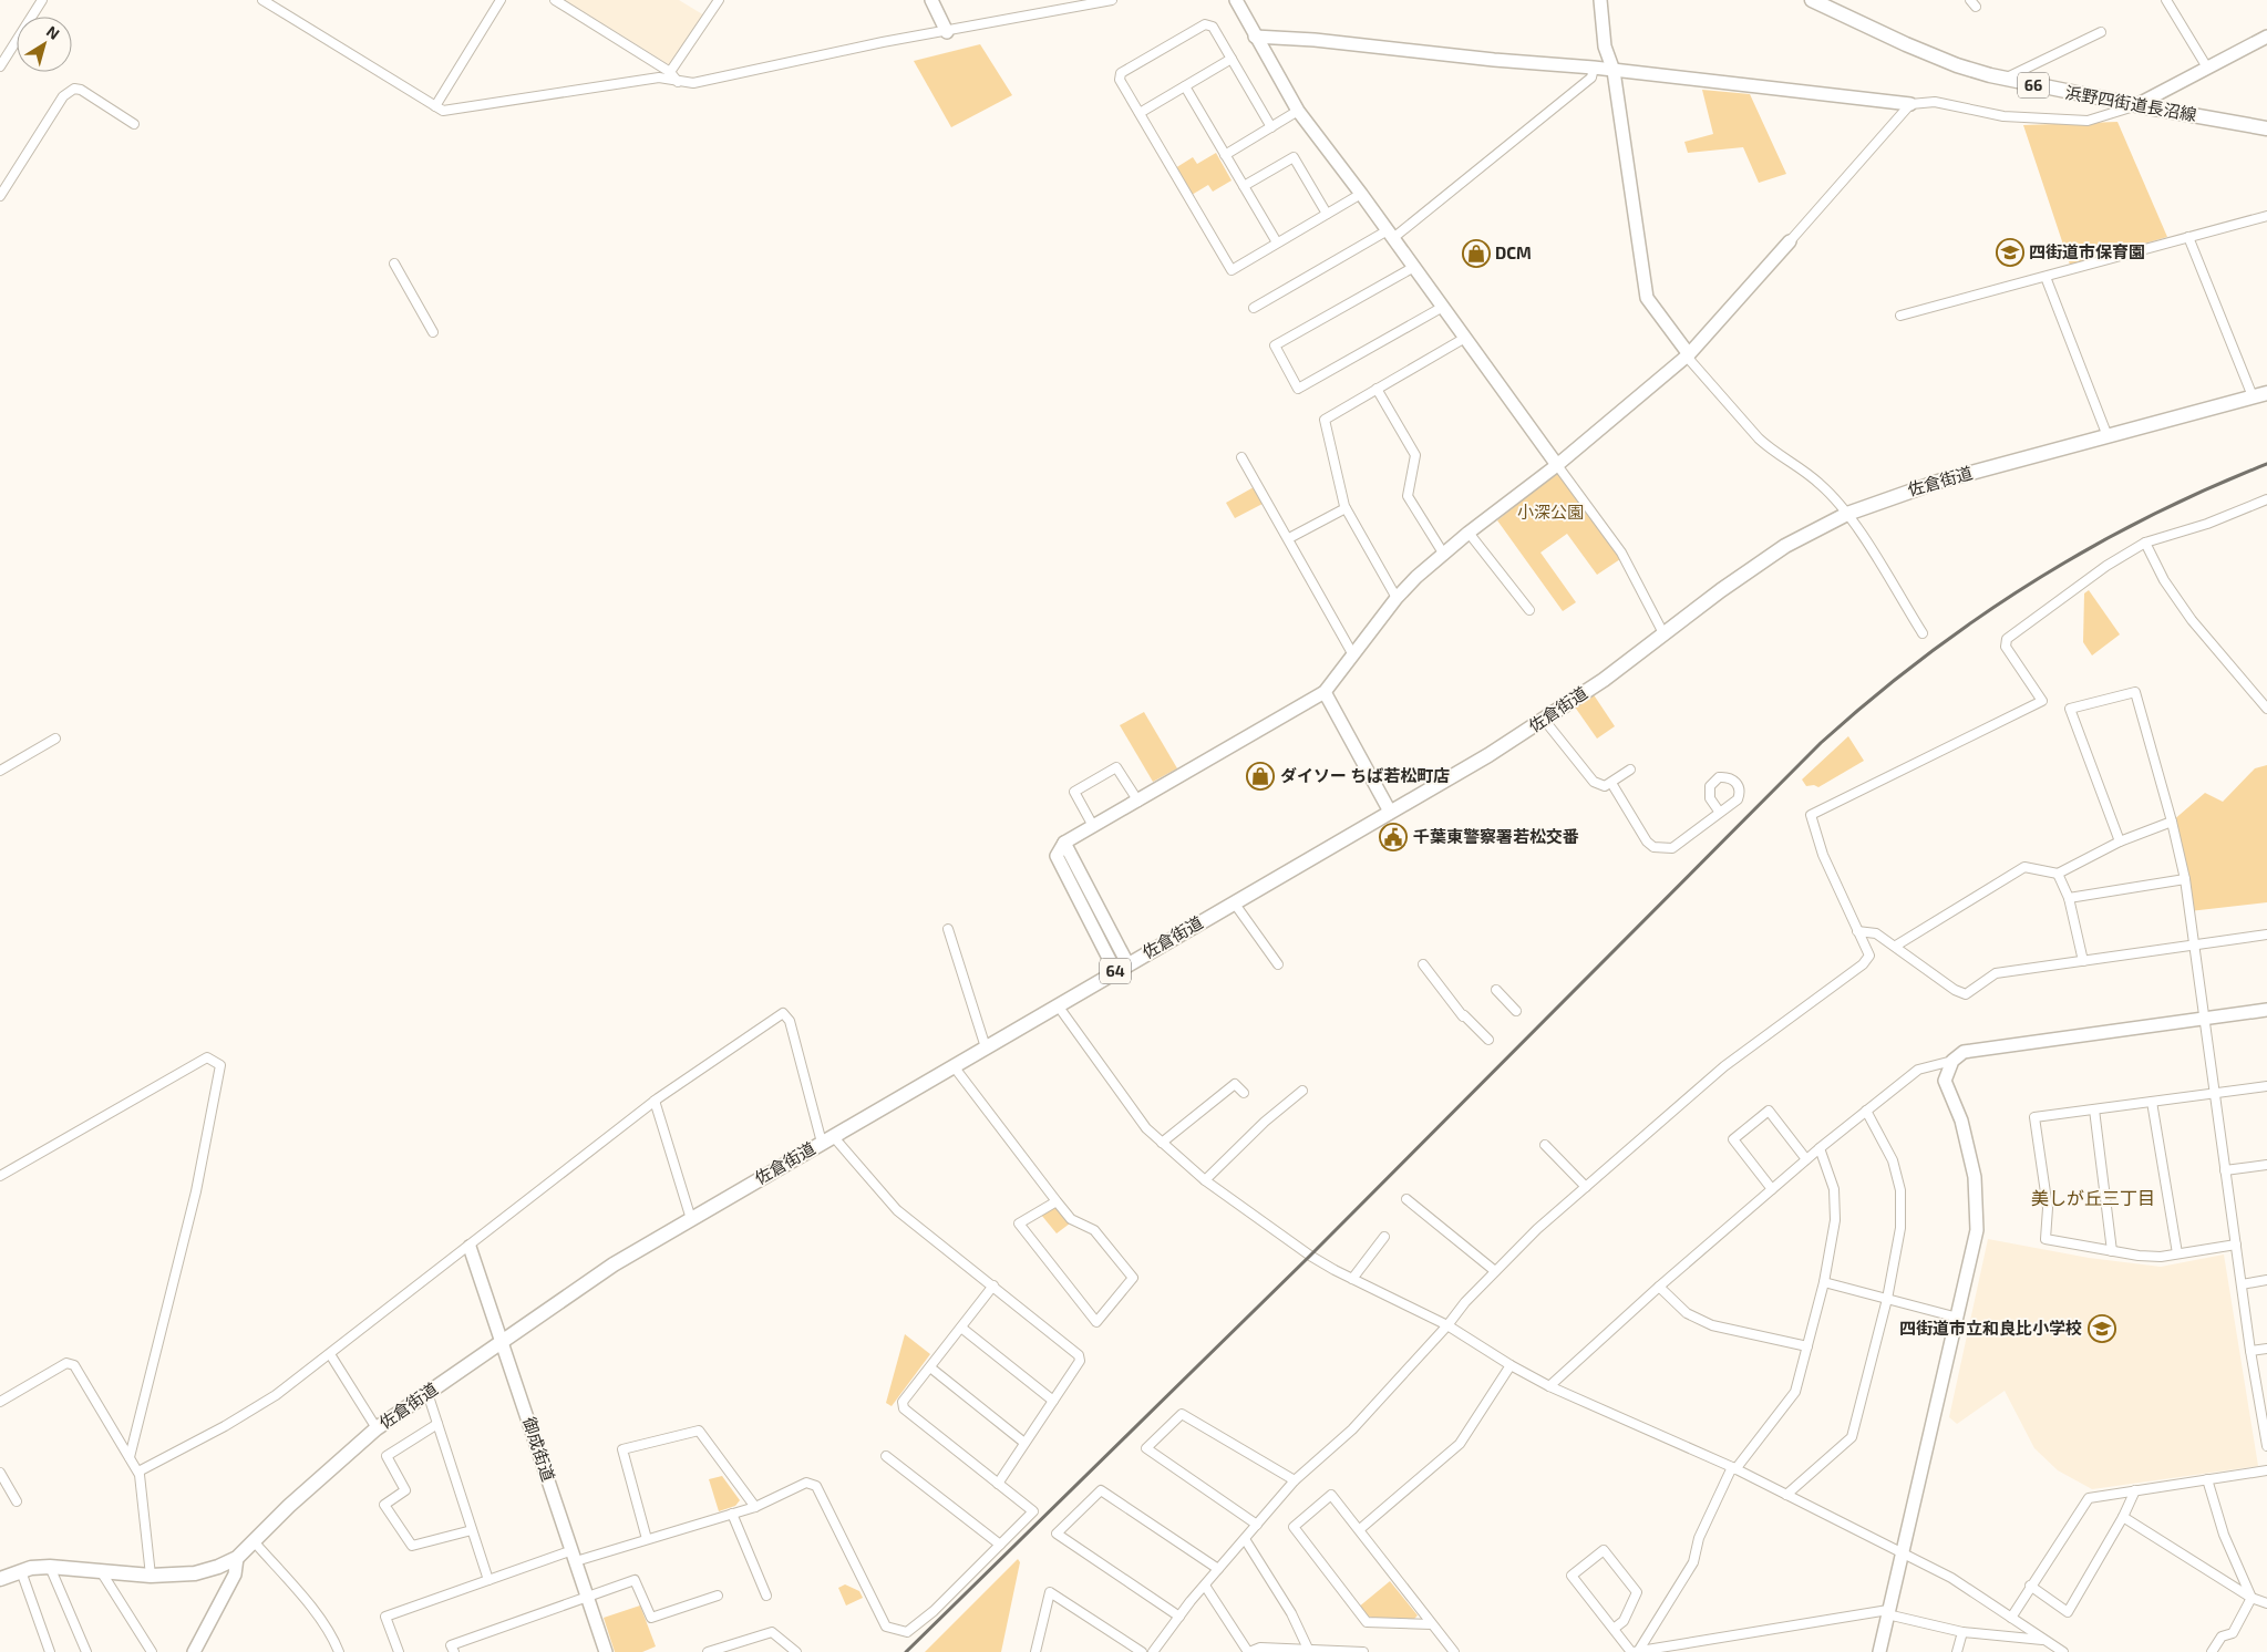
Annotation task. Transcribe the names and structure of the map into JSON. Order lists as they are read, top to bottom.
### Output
{
  "streets": {
    "main road": [
      "66",
      "浜野四街道長沼線",
      "佐倉街道",
      "64"
    ],
    "street": ["御成街道"]
  },
  "crossings": [
    ["佐倉街道", "御成街道"]
  ],
  "districts": ["美しが丘三丁目"],
  "parks": ["小深公園"],
  "places": {
    "school or university": ["四街道市保育園", "四街道市立和良比小学校"],
    "shop": ["DCM", "ダイソー ちば若松町店"],
    "public building": ["千葉東警察署若松交番"]
  },
  "north": "top right"
}
